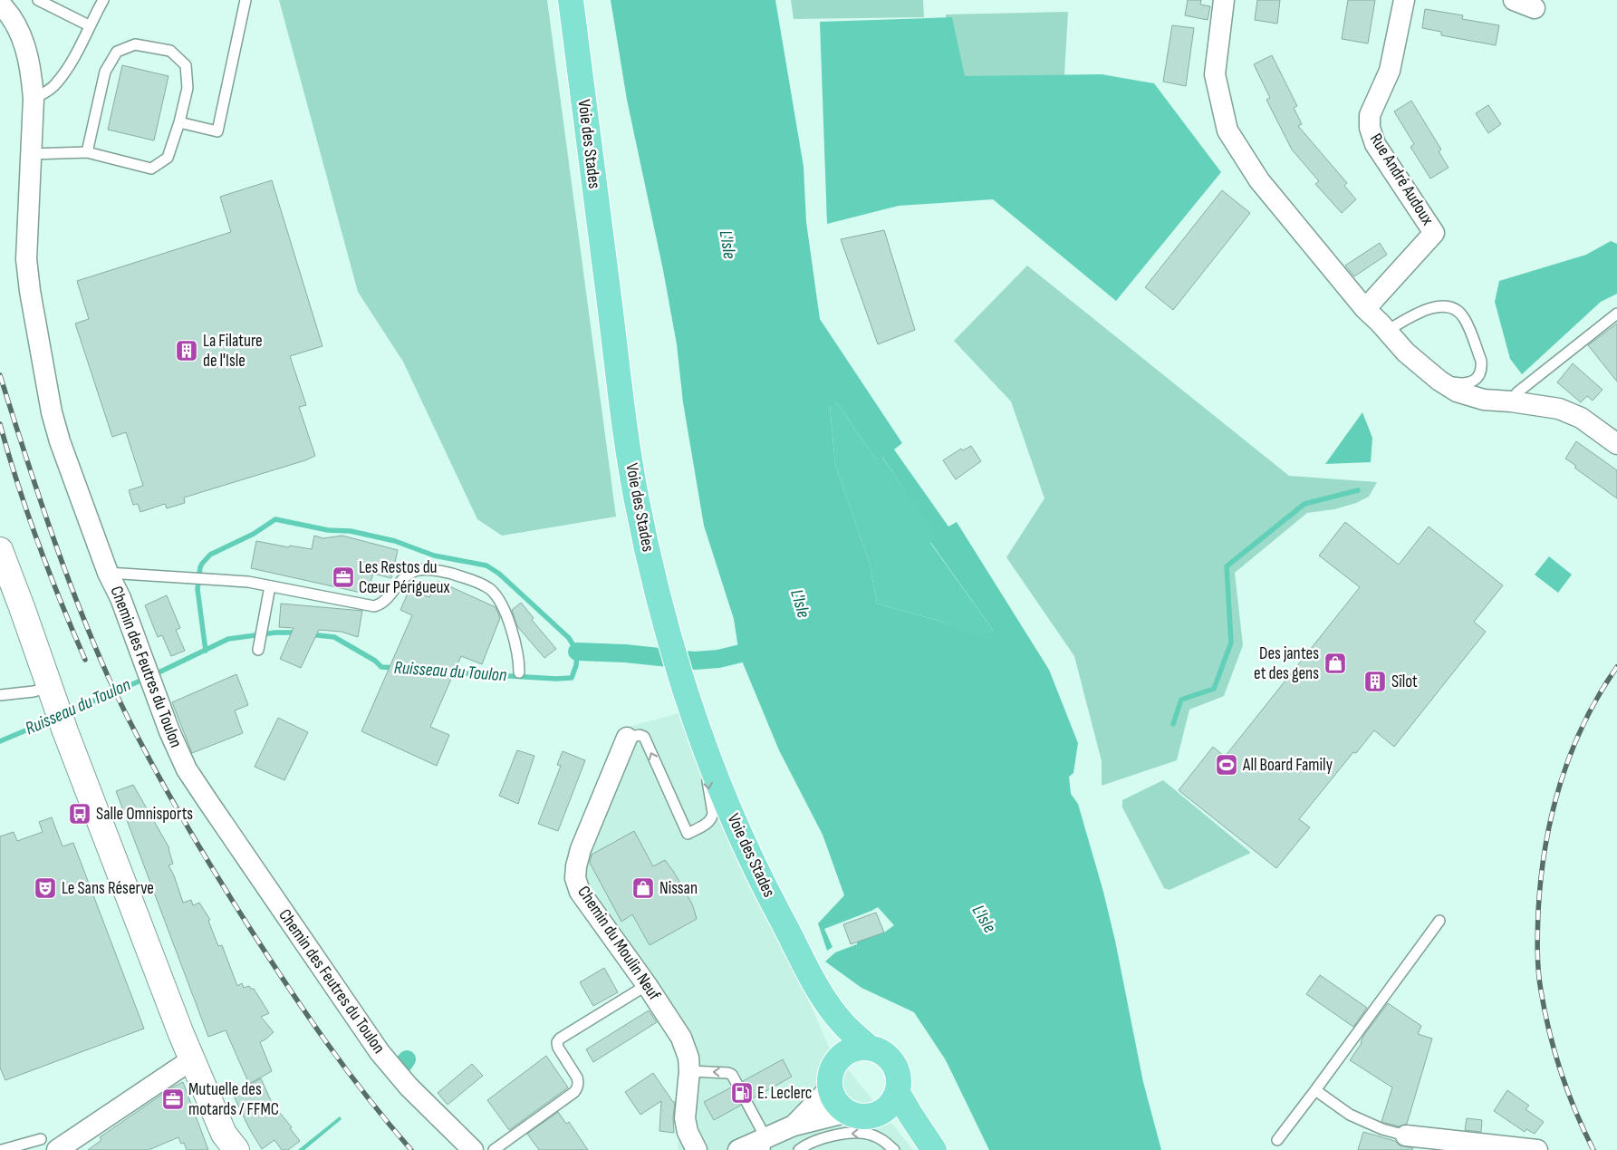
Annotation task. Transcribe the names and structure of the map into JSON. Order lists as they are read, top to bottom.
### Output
{
  "streets": {
    "main road": ["Voie des Stades"],
    "street": ["Rue André Audoux", "Chemin des Feutres du Toulon", "Chemin du Moulin Neuf"]
  },
  "water": ["L'Isle", "Ruisseau du Toulon"],
  "places": {
    "building": ["La Filature de l'Isle", "Sîlot"],
    "office": ["Les Restos du Cœur Périgueux", "Mutuelle des motards / FFMC"],
    "shop": ["Des jantes et des gens", "Nissan"],
    "sports": ["All Board Family"],
    "bus stop": ["Salle Omnisports"],
    "theatre": ["Le Sans Réserve"],
    "fuel station": ["E. Leclerc"]
  }
}
